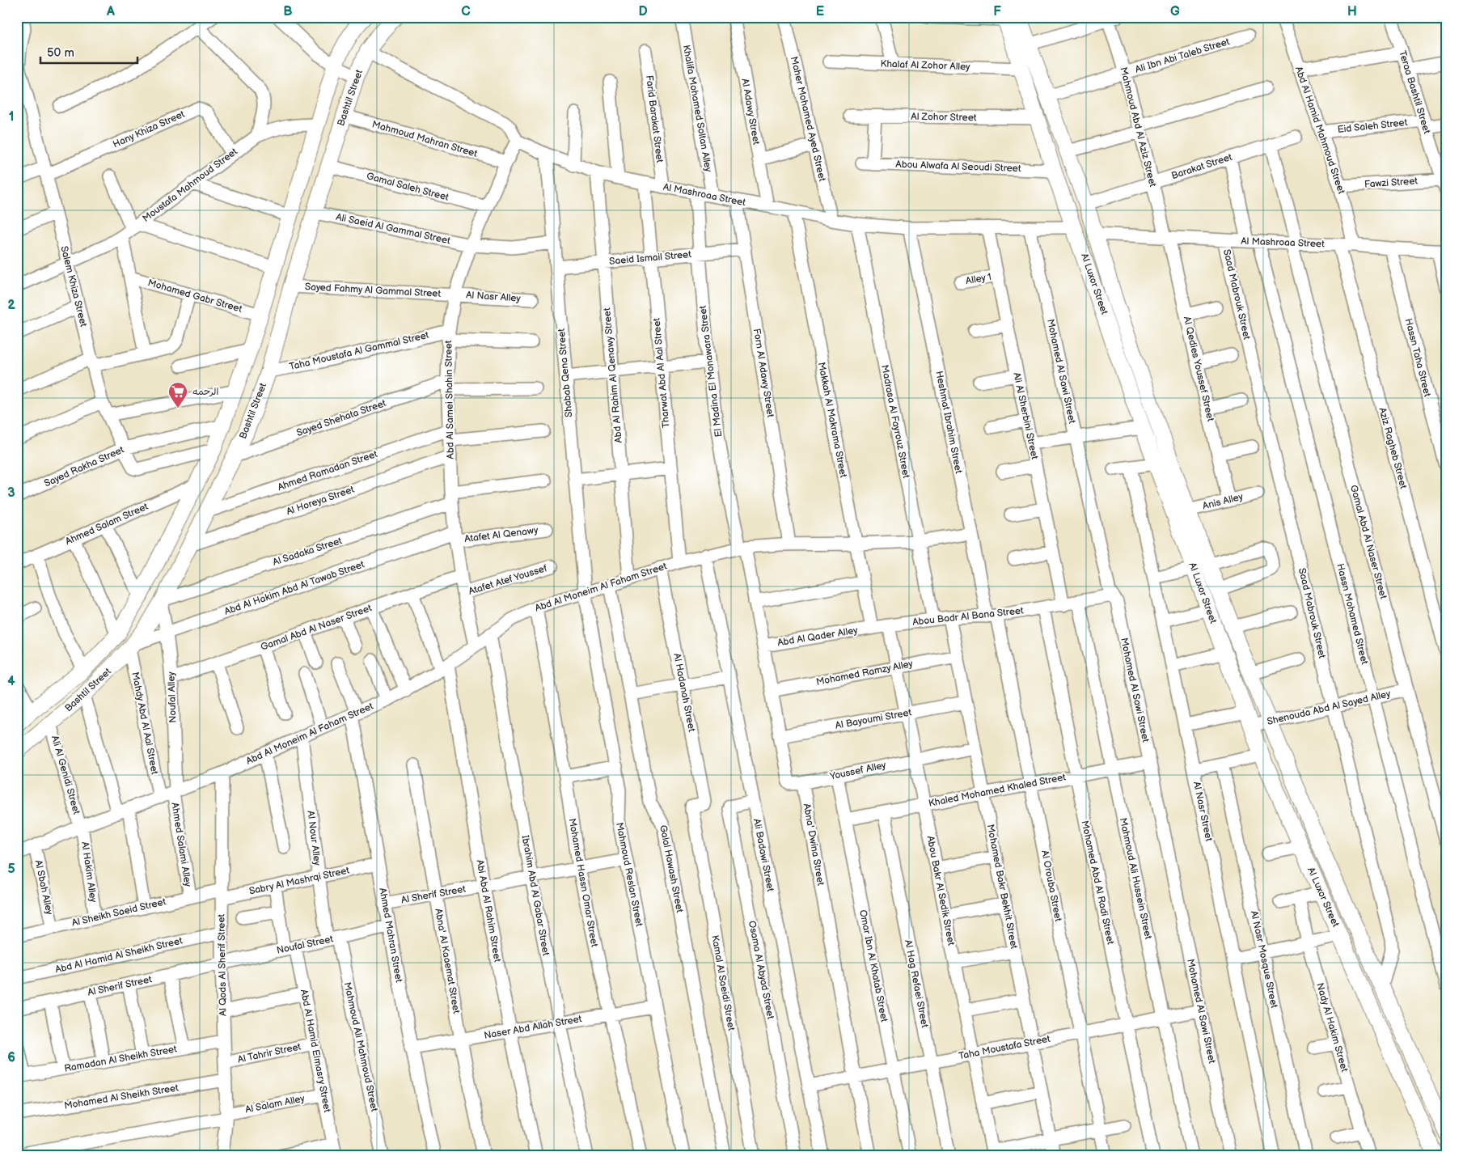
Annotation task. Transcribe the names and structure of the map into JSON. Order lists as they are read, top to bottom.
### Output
{
  "streets": {
    "street": [
      "Ali Ibn Abi Taleb Street",
      "Khalaf Al Zohor Alley",
      "Teraa Bashtil Street",
      "Bashtil Street",
      "Khalifa Mohamed Soltan Alley",
      "Al Adawy Street",
      "Al Zohor Street",
      "Farid Barakat Street",
      "Maher Mohamed Ayed Street",
      "Eid Saleh Street",
      "Mahmoud Abd Al Aziz Street",
      "Hany Khiza Street",
      "Abd Al Hamid Mahmoud Street",
      "Mahmoud Mahran Street",
      "Abou Alwafa Al Seoudi Street",
      "Barakat Street",
      "Fawzi Street",
      "Moustafa Mahmoud Street",
      "Gamal Saleh Street",
      "Al Mashroaa Street",
      "Ali Saeid Al Gammal Street",
      "Saeid Ismail Street",
      "Alley 1",
      "Al Luxor Street",
      "Salem Khiza Street",
      "Sayed Fahmy Al Gammal Street",
      "Saad Mabrouk Street",
      "Mohamed Gabr Street",
      "Al Nasr Alley",
      "Taha Moustafa Al Gammal Street",
      "Hassn Taha Street",
      "Al Qedies Youssef Street",
      "El Madina El Monawara Street",
      "Mohamed Al Sawi Street",
      "Shabab Qena Street",
      "Tharwat Abd Al Aal Street",
      "Forn Al Adawy Street",
      "Abd Al Rahim Al Qenawy Street",
      "Abd Al Samei Shahin Street",
      "Ali Al Sherbini Street",
      "Sayed Shehata Street",
      "Makkah Al Makrama Street",
      "Madrasa Al Fayrouz Street",
      "Heshmat Ibrahim Street",
      "Aziz Ragheb Street",
      "Sayed Rakha Street",
      "Ahmed Ramadan Street",
      "Al Horeya Street",
      "Anis Alley",
      "Ahmed Salam Street",
      "Atafet Al Qenawy",
      "Gamal Abd Al Naser Street",
      "Al Sadaka Street",
      "Atafet Atef Youssef",
      "Abd Al Moneim Al Faham Street",
      "Abd Al Hakim Abd Al Tawab Street",
      "Hassn Mohamed Street",
      "Abou Badr Al Bana Street",
      "Abd Al Qader Alley",
      "Mohamed Ramzy Alley",
      "Al Hadanah Street",
      "Noufal Alley",
      "Shenouda Abd Al Sayed Alley",
      "Al Bayoumi Street",
      "Mahdy Abd Al Aal Street",
      "Youssef Alley",
      "Ali Al Genidi Street",
      "Khaled Mohamed Khaled Street",
      "Al Nasr Street",
      "Al Nour Alley",
      "Ahmed Salami Alley",
      "Abna' Dwina Street",
      "Ali Badawi Street",
      "Galal Hawash Street",
      "Al Hakim Alley",
      "Mahmoud Reslan Street",
      "Mahmoud Ali Hussein Street",
      "Sabry Al Mashrqi Street",
      "Mohamed Hassn Omar Street",
      "Mohamed Abd Al Radi Street",
      "Al Orouba Street",
      "Mohamed Bakr Bekhit Street",
      "Al Sbah Alley",
      "Abou Bakr Al Sedik Street",
      "Al Sherif Street",
      "Ibrahim Abd Al Gabar Street",
      "Abi Abd Al Rahim Street",
      "Al Sheikh Saeid Street",
      "Ahmed Mahran Street",
      "Noufal Street",
      "Abd Al Hamid Al Sheikh Street",
      "Al Nasr Mosque Street",
      "Abna' Al Kaaemat Street",
      "Al Qods Al Sherif Street",
      "Omar Ibn Al Khatab Street",
      "Osama Al Abyad Street",
      "Kamal Al Saeidi Street",
      "Al Hag Refaei Street",
      "Naser Abd Allah Street",
      "Nady Al Hakim Street",
      "Mahmoud Ali Mahmoud Street",
      "Taha Moustafa Street",
      "Abd Al Hamid Elmasry Street",
      "Al Tahrir Street",
      "Ramadan Al Sheikh Street",
      "Mohamed Al Sheikh Street",
      "Al Salam Alley"
    ]
  },
  "crossings": [
    ["Ali Ibn Abi Taleb Street", "Mahmoud Abd Al Aziz Street"],
    ["Ali Ibn Abi Taleb Street", "Al Luxor Street"],
    ["Khalaf Al Zohor Alley", "Al Luxor Street"],
    ["Teraa Bashtil Street", "Eid Saleh Street"],
    ["Teraa Bashtil Street", "Fawzi Street"],
    ["Bashtil Street", "Mahmoud Mahran Street"],
    ["Bashtil Street", "Moustafa Mahmoud Street"],
    ["Bashtil Street", "Gamal Saleh Street"],
    ["Bashtil Street", "Ali Saeid Al Gammal Street"],
    ["Bashtil Street", "Salem Khiza Street"],
    ["Bashtil Street", "Sayed Fahmy Al Gammal Street"],
    ["Bashtil Street", "Mohamed Gabr Street"],
    ["Bashtil Street", "Taha Moustafa Al Gammal Street"],
    ["Bashtil Street", "Sayed Shehata Street"],
    ["Bashtil Street", "Sayed Rakha Street"],
    ["Bashtil Street", "Ahmed Ramadan Street"],
    ["Bashtil Street", "Al Horeya Street"],
    ["Bashtil Street", "Ahmed Salam Street"],
    ["Bashtil Street", "Al Sadaka Street"],
    ["Bashtil Street", "Abd Al Hakim Abd Al Tawab Street"],
    ["Bashtil Street", "Noufal Alley"],
    ["Bashtil Street", "Mahdy Abd Al Aal Street"],
    ["Bashtil Street", "Ali Al Genidi Street"],
    ["Khalifa Mohamed Soltan Alley", "Al Mashroaa Street"],
    ["Al Adawy Street", "Al Mashroaa Street"],
    ["Al Zohor Street", "Abou Alwafa Al Seoudi Street"],
    ["Al Zohor Street", "Al Luxor Street"],
    ["Farid Barakat Street", "Al Mashroaa Street"],
    ["Maher Mohamed Ayed Street", "Al Mashroaa Street"],
    ["Eid Saleh Street", "Abd Al Hamid Mahmoud Street"],
    ["Mahmoud Abd Al Aziz Street", "Barakat Street"],
    ["Mahmoud Abd Al Aziz Street", "Al Mashroaa Street"],
    ["Mahmoud Abd Al Aziz Street", "Al Qedies Youssef Street"],
    ["Hany Khiza Street", "Moustafa Mahmoud Street"],
    ["Hany Khiza Street", "Salem Khiza Street"],
    ["Abd Al Hamid Mahmoud Street", "Fawzi Street"],
    ["Abd Al Hamid Mahmoud Street", "Al Mashroaa Street"],
    ["Mahmoud Mahran Street", "Abd Al Samei Shahin Street"],
    ["Abou Alwafa Al Seoudi Street", "Al Luxor Street"],
    ["Barakat Street", "Al Luxor Street"],
    ["Barakat Street", "Gamal Abd Al Naser Street"],
    ["Barakat Street", "Hassn Mohamed Street"],
    ["Moustafa Mahmoud Street", "Salem Khiza Street"],
    ["Moustafa Mahmoud Street", "Mohamed Gabr Street"],
    ["Gamal Saleh Street", "Abd Al Samei Shahin Street"],
    ["Al Mashroaa Street", "Al Luxor Street"],
    ["Al Mashroaa Street", "Saad Mabrouk Street"],
    ["Al Mashroaa Street", "Hassn Taha Street"],
    ["Al Mashroaa Street", "Al Qedies Youssef Street"],
    ["Al Mashroaa Street", "El Madina El Monawara Street"],
    ["Al Mashroaa Street", "Mohamed Al Sawi Street"],
    ["Al Mashroaa Street", "Shabab Qena Street"],
    ["Al Mashroaa Street", "Tharwat Abd Al Aal Street"],
    ["Al Mashroaa Street", "Forn Al Adawy Street"],
    ["Al Mashroaa Street", "Abd Al Rahim Al Qenawy Street"],
    ["Al Mashroaa Street", "Abd Al Samei Shahin Street"],
    ["Al Mashroaa Street", "Ali Al Sherbini Street"],
    ["Al Mashroaa Street", "Makkah Al Makrama Street"],
    ["Al Mashroaa Street", "Madrasa Al Fayrouz Street"],
    ["Al Mashroaa Street", "Heshmat Ibrahim Street"],
    ["Al Mashroaa Street", "Aziz Ragheb Street"],
    ["Al Mashroaa Street", "Gamal Abd Al Naser Street"],
    ["Al Mashroaa Street", "Hassn Mohamed Street"],
    ["Ali Saeid Al Gammal Street", "Shabab Qena Street"],
    ["Ali Saeid Al Gammal Street", "Abd Al Samei Shahin Street"],
    ["Saeid Ismail Street", "El Madina El Monawara Street"],
    ["Saeid Ismail Street", "Shabab Qena Street"],
    ["Saeid Ismail Street", "Tharwat Abd Al Aal Street"],
    ["Saeid Ismail Street", "Forn Al Adawy Street"],
    ["Saeid Ismail Street", "Abd Al Rahim Al Qenawy Street"],
    ["Alley 1", "Ali Al Sherbini Street"],
    ["Al Luxor Street", "Saad Mabrouk Street"],
    ["Al Luxor Street", "Anis Alley"],
    ["Al Luxor Street", "Shenouda Abd Al Sayed Alley"],
    ["Salem Khiza Street", "Sayed Rakha Street"],
    ["Sayed Fahmy Al Gammal Street", "Al Nasr Alley"],
    ["Sayed Fahmy Al Gammal Street", "Abd Al Samei Shahin Street"],
    ["Saad Mabrouk Street", "Shenouda Abd Al Sayed Alley"],
    ["Al Nasr Alley", "Abd Al Samei Shahin Street"],
    ["Taha Moustafa Al Gammal Street", "Abd Al Samei Shahin Street"],
    ["Al Qedies Youssef Street", "Anis Alley"],
    ["El Madina El Monawara Street", "Abd Al Moneim Al Faham Street"],
    ["Mohamed Al Sawi Street", "Abou Badr Al Bana Street"],
    ["Mohamed Al Sawi Street", "Khaled Mohamed Khaled Street"],
    ["Mohamed Al Sawi Street", "Taha Moustafa Street"],
    ["Shabab Qena Street", "Abd Al Moneim Al Faham Street"],
    ["Shabab Qena Street", "Mahmoud Reslan Street"],
    ["Tharwat Abd Al Aal Street", "Abd Al Moneim Al Faham Street"],
    ["Forn Al Adawy Street", "Abd Al Moneim Al Faham Street"],
    ["Abd Al Rahim Al Qenawy Street", "Abd Al Moneim Al Faham Street"],
    ["Abd Al Samei Shahin Street", "Sayed Shehata Street"],
    ["Abd Al Samei Shahin Street", "Ahmed Ramadan Street"],
    ["Abd Al Samei Shahin Street", "Al Horeya Street"],
    ["Abd Al Samei Shahin Street", "Atafet Al Qenawy"],
    ["Abd Al Samei Shahin Street", "Gamal Abd Al Naser Street"],
    ["Abd Al Samei Shahin Street", "Al Sadaka Street"],
    ["Abd Al Samei Shahin Street", "Atafet Atef Youssef"],
    ["Abd Al Samei Shahin Street", "Abd Al Moneim Al Faham Street"],
    ["Abd Al Samei Shahin Street", "Abd Al Hakim Abd Al Tawab Street"],
    ["Ali Al Sherbini Street", "Abou Badr Al Bana Street"],
    ["Makkah Al Makrama Street", "Abd Al Moneim Al Faham Street"],
    ["Makkah Al Makrama Street", "Abou Badr Al Bana Street"],
    ["Makkah Al Makrama Street", "Abd Al Qader Alley"],
    ["Madrasa Al Fayrouz Street", "Abd Al Moneim Al Faham Street"],
    ["Madrasa Al Fayrouz Street", "Abou Badr Al Bana Street"],
    ["Heshmat Ibrahim Street", "Abd Al Moneim Al Faham Street"],
    ["Heshmat Ibrahim Street", "Abou Badr Al Bana Street"],
    ["Heshmat Ibrahim Street", "Al Orouba Street"],
    ["Atafet Al Qenawy", "Abd Al Hakim Abd Al Tawab Street"],
    ["Gamal Abd Al Naser Street", "Noufal Alley"],
    ["Gamal Abd Al Naser Street", "Shenouda Abd Al Sayed Alley"],
    ["Gamal Abd Al Naser Street", "Abi Abd Al Rahim Street"],
    ["Al Sadaka Street", "Noufal Alley"],
    ["Abd Al Moneim Al Faham Street", "Al Hadanah Street"],
    ["Abd Al Moneim Al Faham Street", "Noufal Alley"],
    ["Abd Al Moneim Al Faham Street", "Mahdy Abd Al Aal Street"],
    ["Abd Al Moneim Al Faham Street", "Ali Al Genidi Street"],
    ["Abd Al Moneim Al Faham Street", "Al Nour Alley"],
    ["Abd Al Moneim Al Faham Street", "Ahmed Salami Alley"],
    ["Abd Al Moneim Al Faham Street", "Ali Badawi Street"],
    ["Abd Al Moneim Al Faham Street", "Galal Hawash Street"],
    ["Abd Al Moneim Al Faham Street", "Al Hakim Alley"],
    ["Abd Al Moneim Al Faham Street", "Mahmoud Reslan Street"],
    ["Abd Al Moneim Al Faham Street", "Mohamed Hassn Omar Street"],
    ["Abd Al Moneim Al Faham Street", "Al Sbah Alley"],
    ["Abd Al Moneim Al Faham Street", "Ibrahim Abd Al Gabar Street"],
    ["Abd Al Moneim Al Faham Street", "Abi Abd Al Rahim Street"],
    ["Abd Al Moneim Al Faham Street", "Ahmed Mahran Street"],
    ["Abd Al Moneim Al Faham Street", "Al Qods Al Sherif Street"],
    ["Abd Al Hakim Abd Al Tawab Street", "Noufal Alley"],
    ["Abd Al Hakim Abd Al Tawab Street", "Mahdy Abd Al Aal Street"],
    ["Hassn Mohamed Street", "Shenouda Abd Al Sayed Alley"],
    ["Abou Badr Al Bana Street", "Abd Al Qader Alley"],
    ["Abou Badr Al Bana Street", "Mahmoud Ali Hussein Street"],
    ["Abou Badr Al Bana Street", "Mohamed Abd Al Radi Street"],
    ["Abou Badr Al Bana Street", "Al Orouba Street"],
    ["Abou Badr Al Bana Street", "Mohamed Bakr Bekhit Street"],
    ["Abou Badr Al Bana Street", "Abou Bakr Al Sedik Street"],
    ["Mohamed Ramzy Alley", "Mohamed Bakr Bekhit Street"],
    ["Mohamed Ramzy Alley", "Abou Bakr Al Sedik Street"],
    ["Al Hadanah Street", "Kamal Al Saeidi Street"],
    ["Noufal Alley", "Ahmed Salami Alley"],
    ["Shenouda Abd Al Sayed Alley", "Al Nasr Street"],
    ["Al Bayoumi Street", "Mohamed Bakr Bekhit Street"],
    ["Al Bayoumi Street", "Abou Bakr Al Sedik Street"],
    ["Youssef Alley", "Abna' Dwina Street"],
    ["Youssef Alley", "Mohamed Bakr Bekhit Street"],
    ["Youssef Alley", "Abou Bakr Al Sedik Street"],
    ["Youssef Alley", "Omar Ibn Al Khatab Street"],
    ["Ali Al Genidi Street", "Al Hakim Alley"],
    ["Khaled Mohamed Khaled Street", "Mahmoud Ali Hussein Street"],
    ["Khaled Mohamed Khaled Street", "Mohamed Abd Al Radi Street"],
    ["Khaled Mohamed Khaled Street", "Al Orouba Street"],
    ["Khaled Mohamed Khaled Street", "Mohamed Bakr Bekhit Street"],
    ["Khaled Mohamed Khaled Street", "Abou Bakr Al Sedik Street"],
    ["Khaled Mohamed Khaled Street", "Omar Ibn Al Khatab Street"],
    ["Khaled Mohamed Khaled Street", "Al Hag Refaei Street"],
    ["Al Nour Alley", "Sabry Al Mashrqi Street"],
    ["Al Nour Alley", "Noufal Street"],
    ["Al Nour Alley", "Mahmoud Ali Mahmoud Street"],
    ["Ahmed Salami Alley", "Al Sheikh Saeid Street"],
    ["Abna' Dwina Street", "Taha Moustafa Street"],
    ["Ali Badawi Street", "Osama Al Abyad Street"],
    ["Ali Badawi Street", "Taha Moustafa Street"],
    ["Al Hakim Alley", "Al Sheikh Saeid Street"],
    ["Mahmoud Reslan Street", "Al Sherif Street"],
    ["Mahmoud Reslan Street", "Naser Abd Allah Street"],
    ["Mahmoud Ali Hussein Street", "Taha Moustafa Street"],
    ["Sabry Al Mashrqi Street", "Al Sheikh Saeid Street"],
    ["Sabry Al Mashrqi Street", "Ahmed Mahran Street"],
    ["Sabry Al Mashrqi Street", "Al Qods Al Sherif Street"],
    ["Sabry Al Mashrqi Street", "Abd Al Hamid Elmasry Street"],
    ["Mohamed Hassn Omar Street", "Al Sherif Street"],
    ["Mohamed Hassn Omar Street", "Naser Abd Allah Street"],
    ["Mohamed Abd Al Radi Street", "Taha Moustafa Street"],
    ["Al Orouba Street", "Taha Moustafa Street"],
    ["Mohamed Bakr Bekhit Street", "Taha Moustafa Street"],
    ["Al Sbah Alley", "Al Sheikh Saeid Street"],
    ["Abou Bakr Al Sedik Street", "Taha Moustafa Street"],
    ["Al Sherif Street", "Ibrahim Abd Al Gabar Street"],
    ["Al Sherif Street", "Abi Abd Al Rahim Street"],
    ["Al Sherif Street", "Ahmed Mahran Street"],
    ["Al Sherif Street", "Noufal Street"],
    ["Al Sherif Street", "Abna' Al Kaaemat Street"],
    ["Al Sherif Street", "Al Qods Al Sherif Street"],
    ["Ibrahim Abd Al Gabar Street", "Naser Abd Allah Street"],
    ["Abi Abd Al Rahim Street", "Naser Abd Allah Street"],
    ["Al Sheikh Saeid Street", "Al Qods Al Sherif Street"],
    ["Ahmed Mahran Street", "Noufal Street"],
    ["Ahmed Mahran Street", "Naser Abd Allah Street"],
    ["Noufal Street", "Al Qods Al Sherif Street"],
    ["Noufal Street", "Mahmoud Ali Mahmoud Street"],
    ["Noufal Street", "Abd Al Hamid Elmasry Street"],
    ["Abd Al Hamid Al Sheikh Street", "Al Qods Al Sherif Street"],
    ["Abna' Al Kaaemat Street", "Naser Abd Allah Street"],
    ["Al Qods Al Sherif Street", "Al Tahrir Street"],
    ["Al Qods Al Sherif Street", "Ramadan Al Sheikh Street"],
    ["Al Qods Al Sherif Street", "Mohamed Al Sheikh Street"],
    ["Al Qods Al Sherif Street", "Al Salam Alley"],
    ["Omar Ibn Al Khatab Street", "Taha Moustafa Street"],
    ["Al Hag Refaei Street", "Taha Moustafa Street"],
    ["Abd Al Hamid Elmasry Street", "Al Tahrir Street"],
    ["Abd Al Hamid Elmasry Street", "Al Salam Alley"]
  ],
  "places": {
    "supermarket": ["الرحمه"]
  },
  "scale_bar": "50 m",
  "grid": {
    "columns": [
      "A",
      "B",
      "C",
      "D",
      "E",
      "F",
      "G",
      "H"
    ],
    "rows": [
      "1",
      "2",
      "3",
      "4",
      "5",
      "6"
    ]
  }
}
